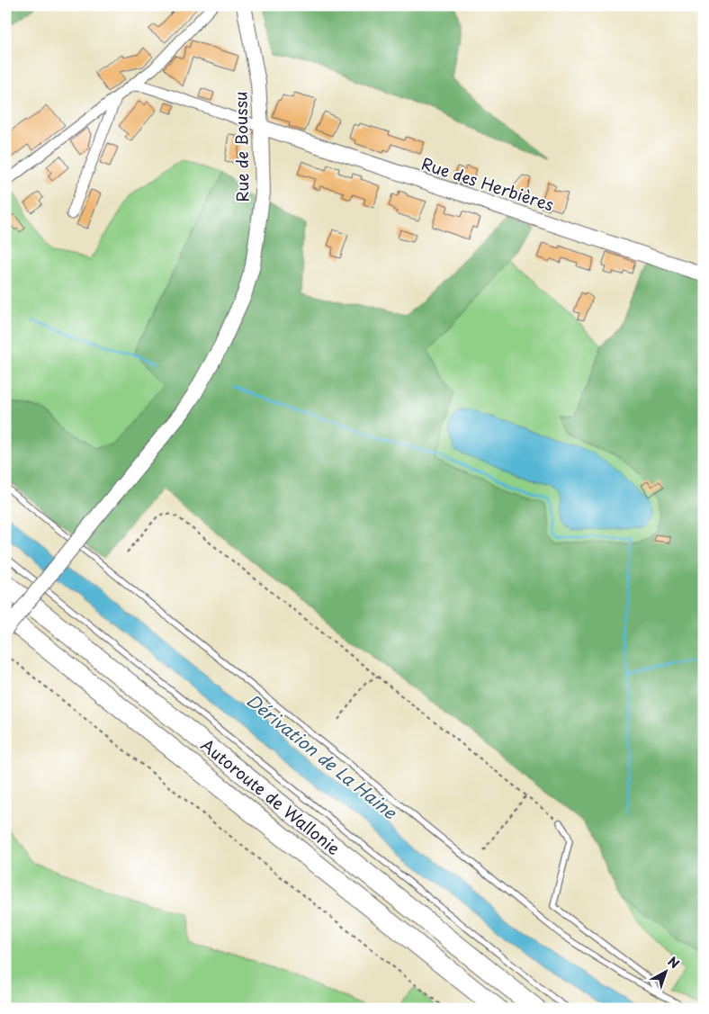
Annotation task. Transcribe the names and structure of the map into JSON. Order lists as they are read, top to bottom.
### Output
{
  "streets": {
    "highway": ["Autoroute de Wallonie"],
    "street": ["Rue de Boussu", "Rue des Herbières"]
  },
  "crossings": [
    ["Rue de Boussu", "Rue des Herbières"]
  ],
  "water": ["Dérivation de La Haine"],
  "north": "top right"
}
